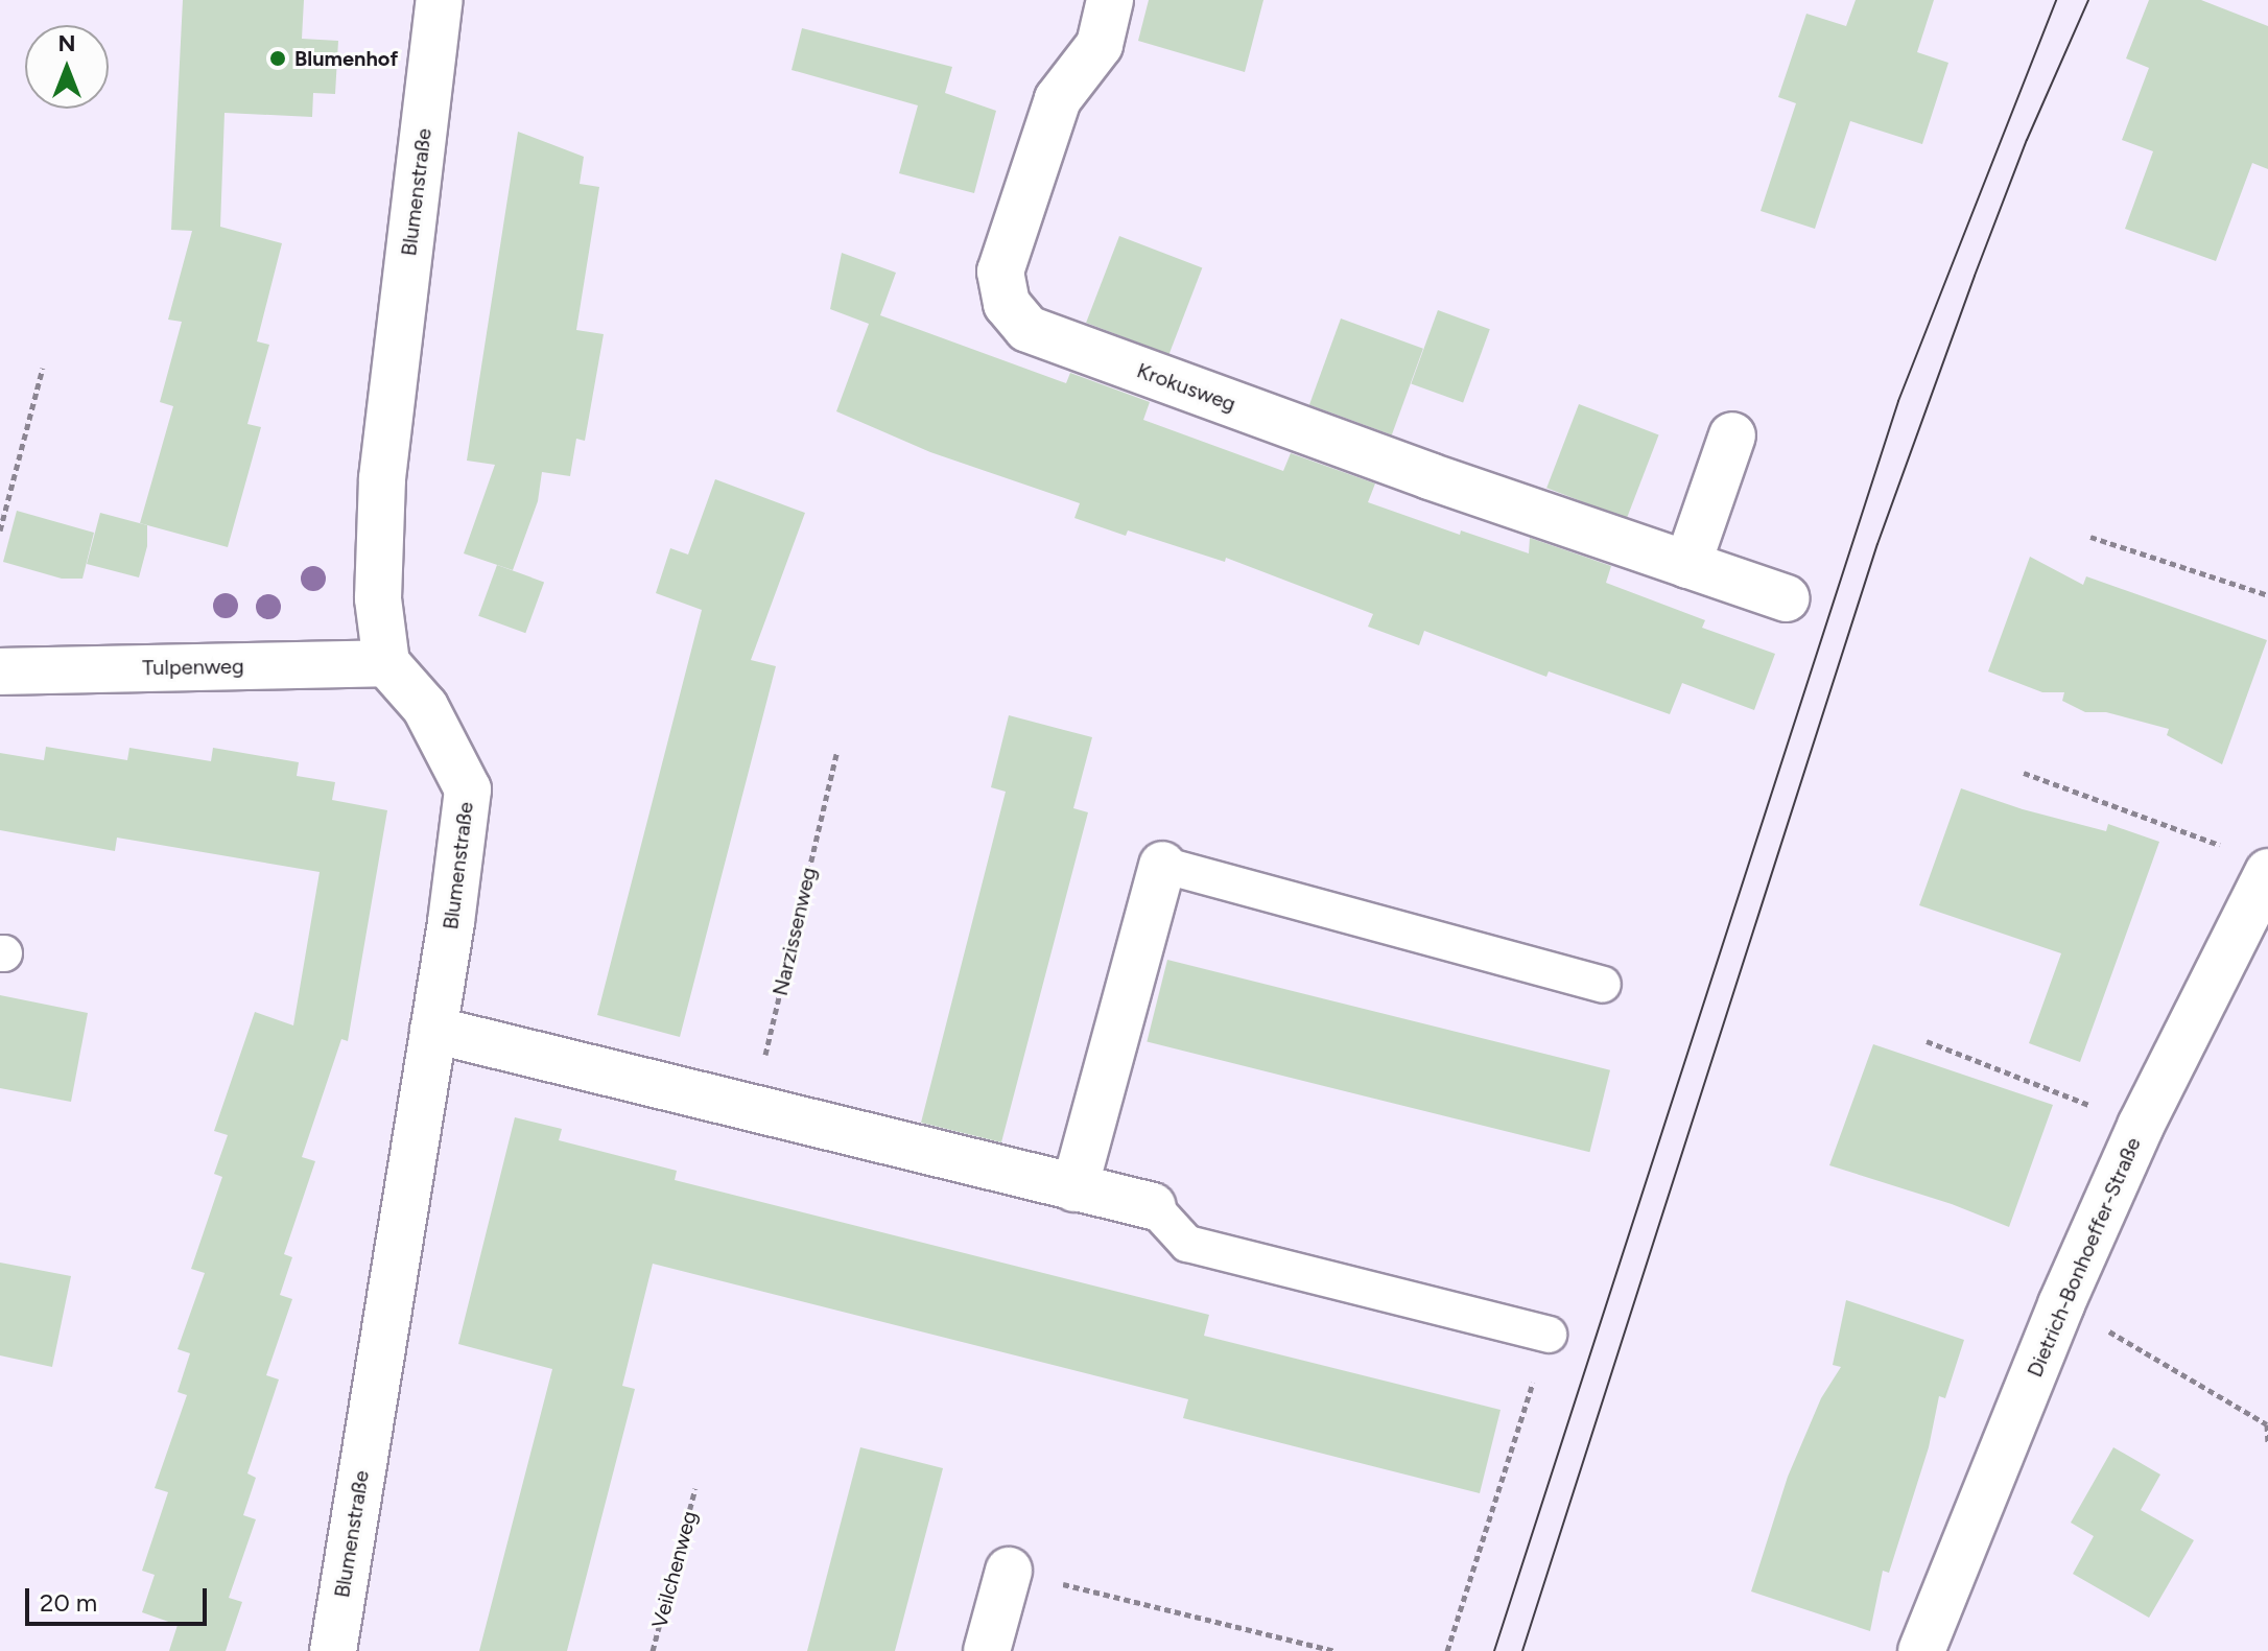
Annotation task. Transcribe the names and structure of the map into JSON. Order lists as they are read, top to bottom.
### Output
{
  "streets": {
    "street": [
      "Blumenstraße",
      "Krokusweg",
      "Tulpenweg",
      "Dietrich-Bonhoeffer-Straße"
    ],
    "path": ["Narzissenweg", "Veilchenweg"]
  },
  "crossings": [
    ["Blumenstraße", "Tulpenweg"]
  ],
  "places": ["Blumenhof"],
  "scale_bar": "20 m",
  "north": "top"
}
